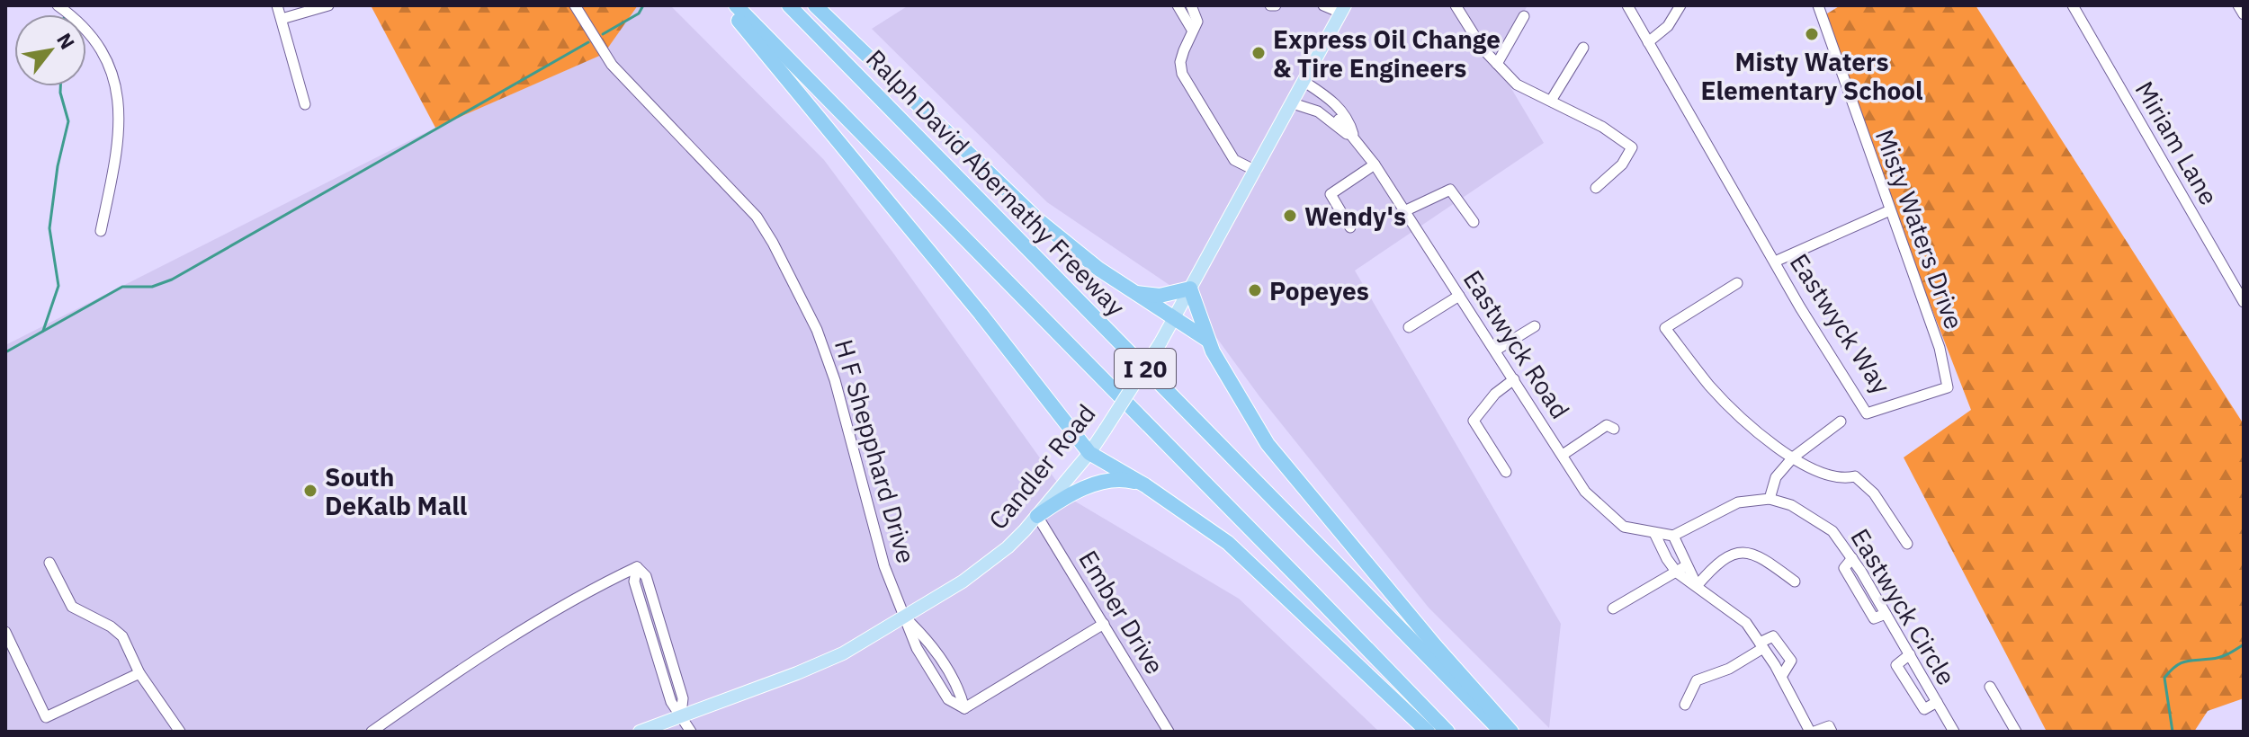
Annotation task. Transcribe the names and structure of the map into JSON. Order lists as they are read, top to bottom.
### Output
{
  "streets": {
    "highway": ["Ralph David Abernathy Freeway", "I 20"],
    "main road": ["Candler Road"],
    "street": [
      "Miriam Lane",
      "Misty Waters Drive",
      "Eastwyck Way",
      "Eastwyck Road",
      "H F Shepphard Drive",
      "Eastwyck Circle",
      "Ember Drive"
    ]
  },
  "crossings": [
    ["Misty Waters Drive", "Eastwyck Way"],
    ["Eastwyck Road", "Candler Road"],
    ["H F Shepphard Drive", "Candler Road"],
    ["Candler Road", "Ember Drive"]
  ],
  "places": [
    "Misty Waters Elementary School",
    "Express Oil Change & Tire Engineers",
    "Wendy's",
    "Popeyes",
    "South DeKalb Mall"
  ],
  "north": "top right"
}
